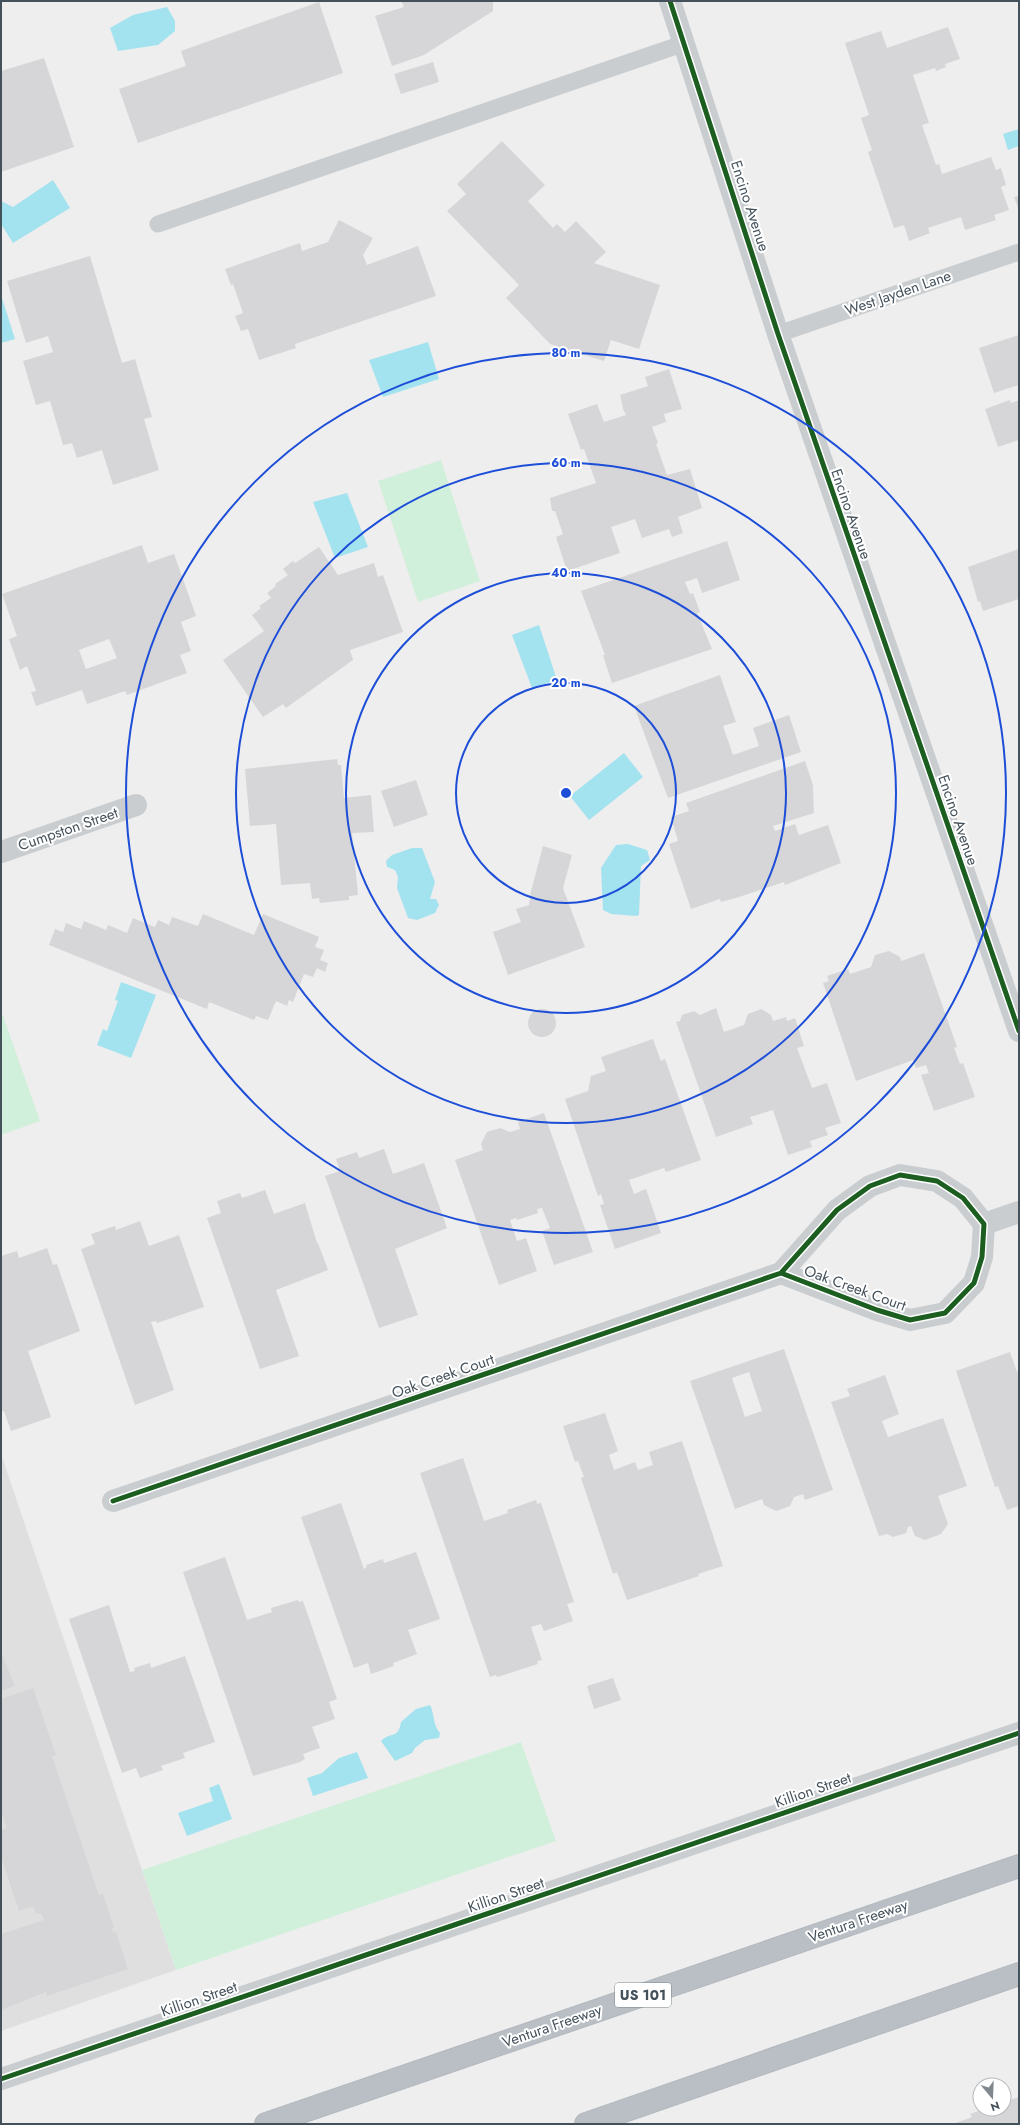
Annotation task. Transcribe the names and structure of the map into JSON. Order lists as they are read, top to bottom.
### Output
{
  "streets": {
    "highway": ["Ventura Freeway", "US 101"],
    "street": [
      "Encino Avenue",
      "Cumpston Street",
      "Oak Creek Court",
      "Killion Street"
    ],
    "lane": ["West Jayden Lane"]
  },
  "crossings": [
    ["Encino Avenue", "West Jayden Lane"]
  ],
  "north": "bottom",
  "rings": [
    "80 m",
    "60 m",
    "40 m",
    "20 m"
  ]
}
